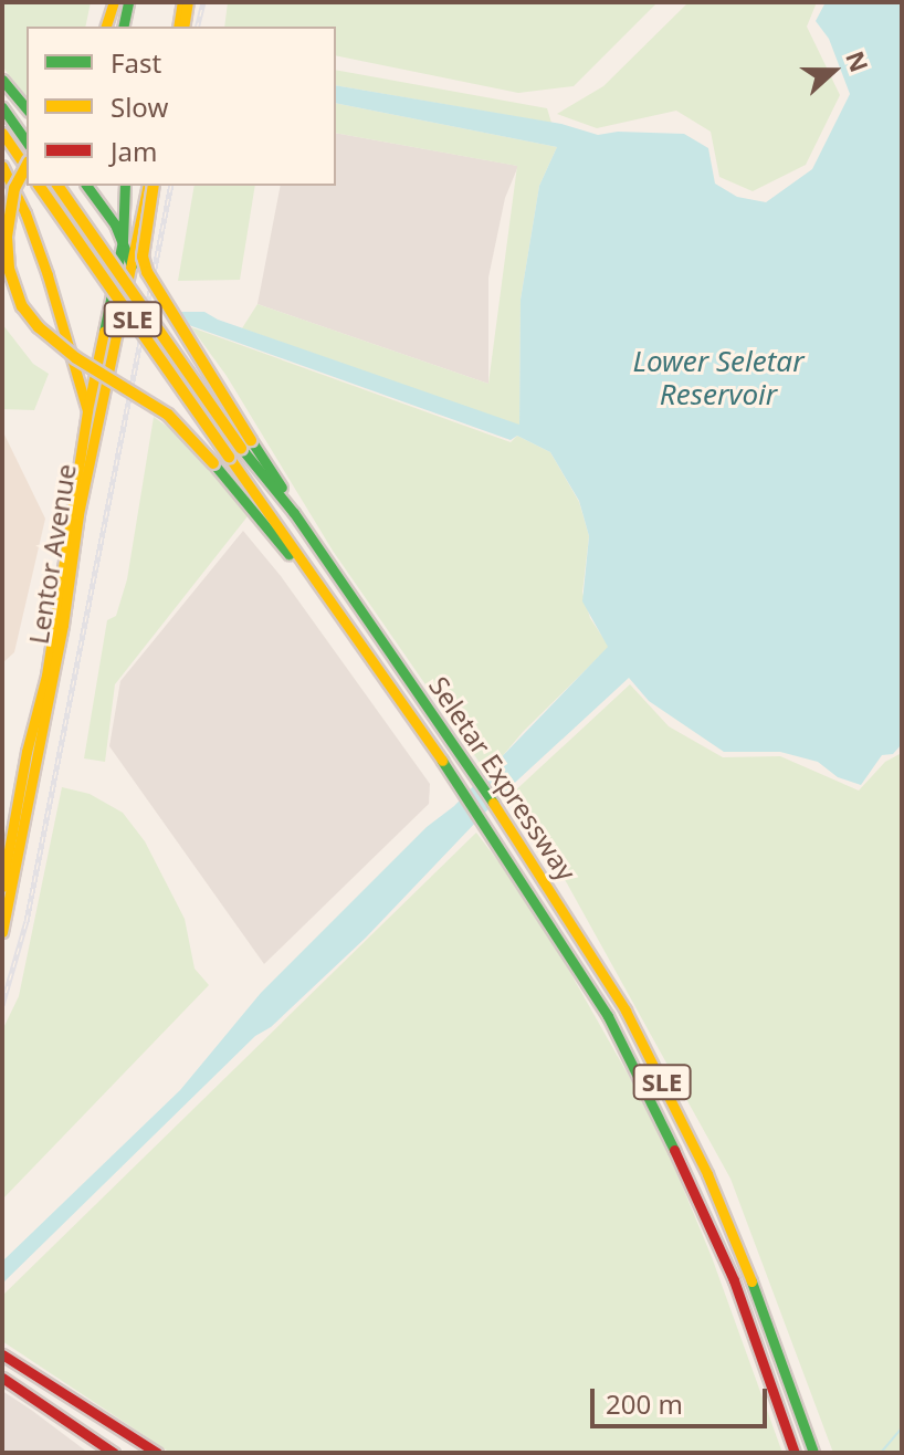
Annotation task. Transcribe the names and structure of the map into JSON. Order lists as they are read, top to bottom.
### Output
{
  "streets": {
    "main road": ["SLE", "Lentor Avenue", "Seletar Expressway"]
  },
  "water": ["Lower Seletar Reservoir"],
  "legend": ["Fast", "Slow", "Jam"],
  "scale_bar": "200 m",
  "north": "right"
}
